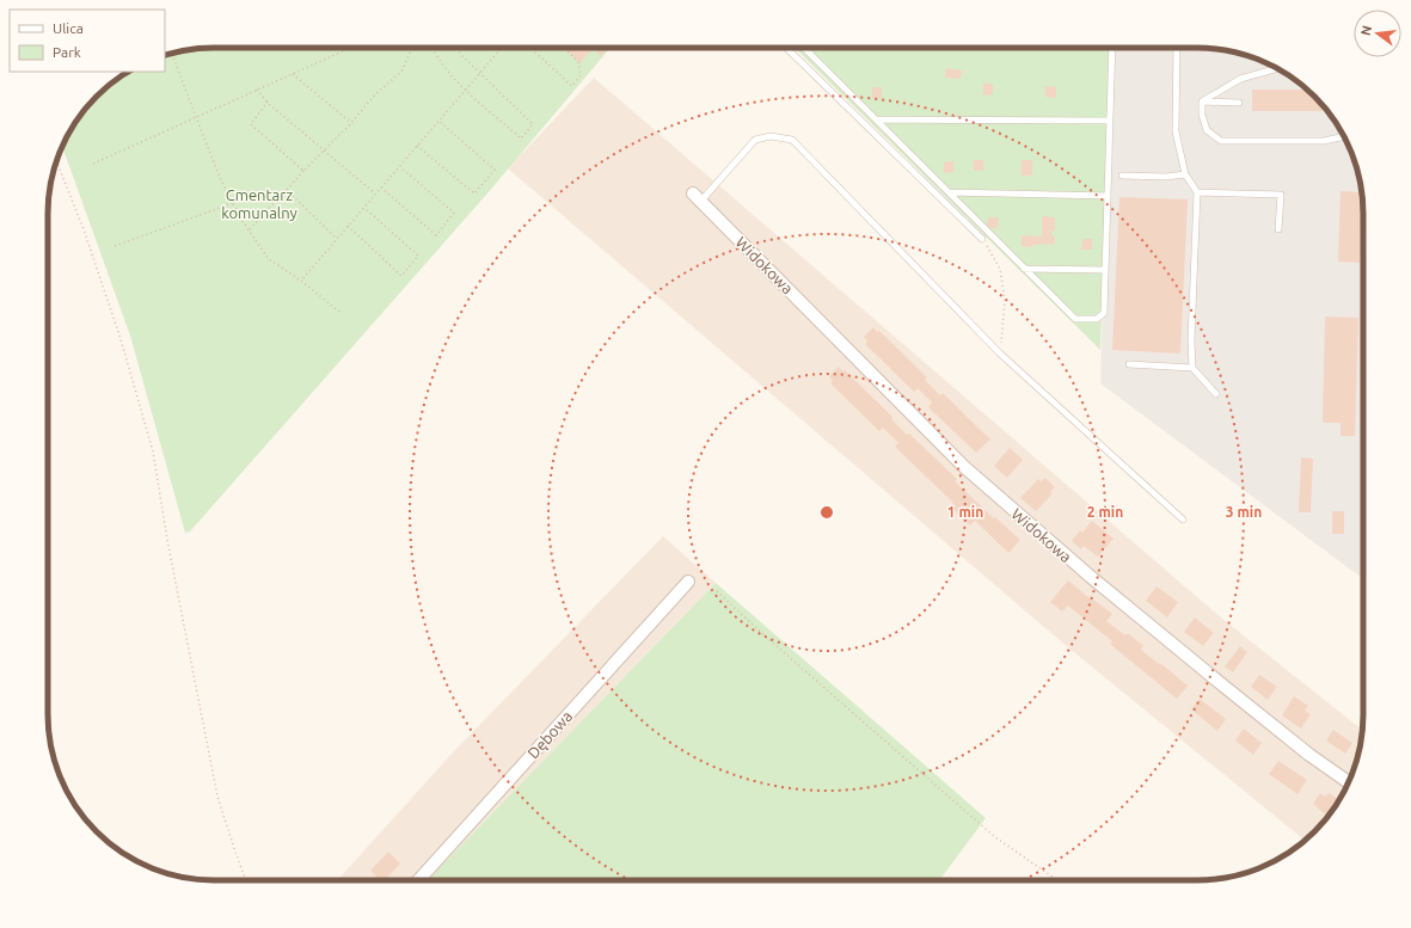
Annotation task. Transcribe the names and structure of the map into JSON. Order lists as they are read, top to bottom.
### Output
{
  "streets": {
    "street": ["Widokowa", "Dębowa"]
  },
  "parks": ["Cmentarz komunalny"],
  "legend": ["Ulica", "Park"],
  "north": "left",
  "rings": ["1 min", "2 min", "3 min"]
}
